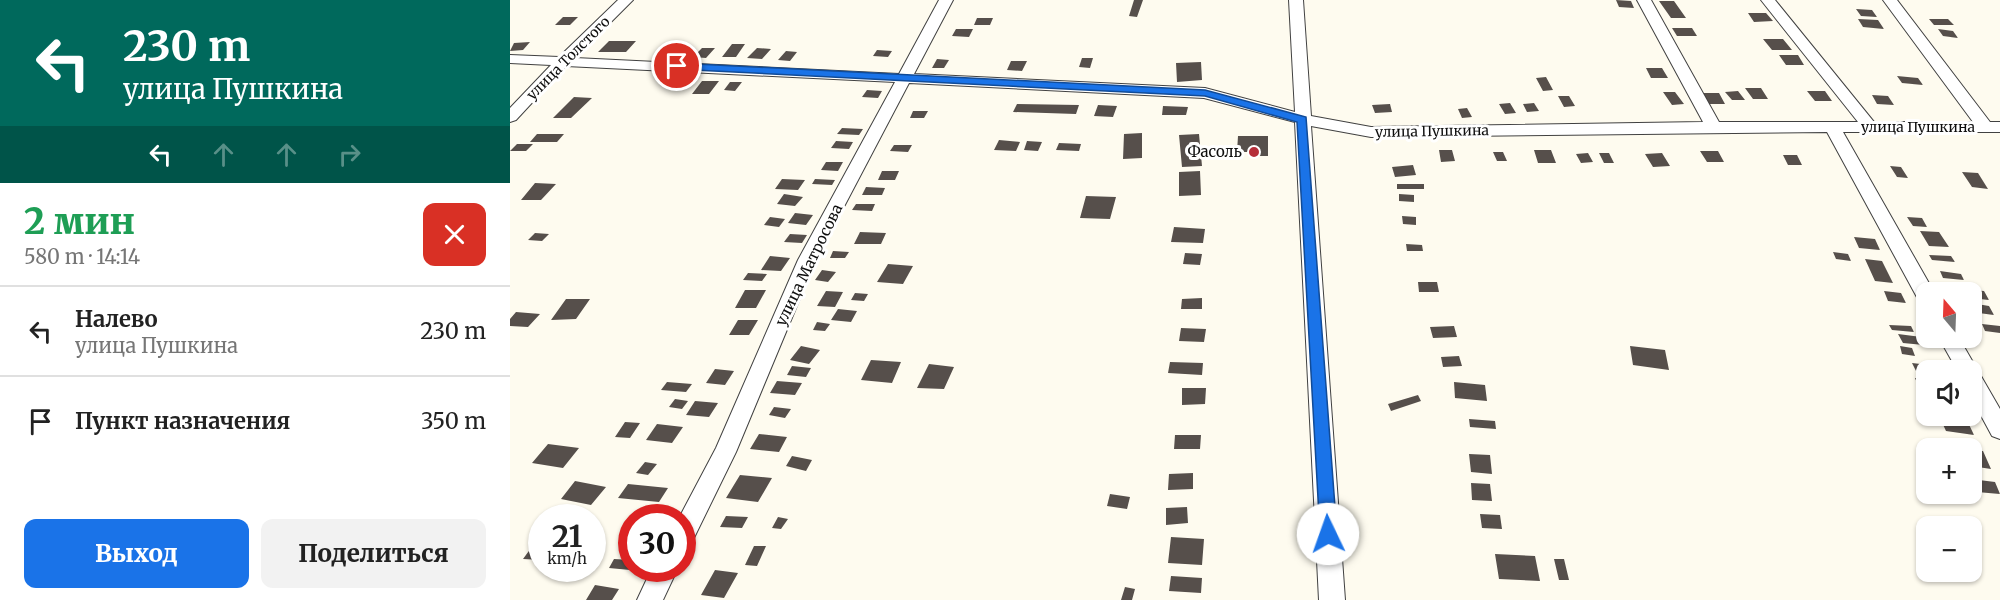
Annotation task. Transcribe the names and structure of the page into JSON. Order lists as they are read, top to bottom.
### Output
{
  "streets": {
    "street": ["улица Толстого", "улица Пушкина", "улица Матросова"]
  },
  "crossings": [
    ["улица Толстого", "улица Пушкина"],
    ["улица Пушкина", "улица Матросова"]
  ],
  "places": ["Фасоль"],
  "north": "top",
  "page": {
    "turn": ["230 m", "улица Пушкина"],
    "heading": ["2 мин", "580 m · 14:14"],
    "map_buttons": ["+", "−"],
    "list": [
      {
        "name": "Налево",
        "note": "улица Пушкина",
        "value": "230 m"
      },
      {
        "name": "Пункт назначения",
        "value": "350 m"
      }
    ],
    "speed": "21 km/h",
    "limit": "30",
    "buttons": ["Выход", "Поделиться"]
  }
}
